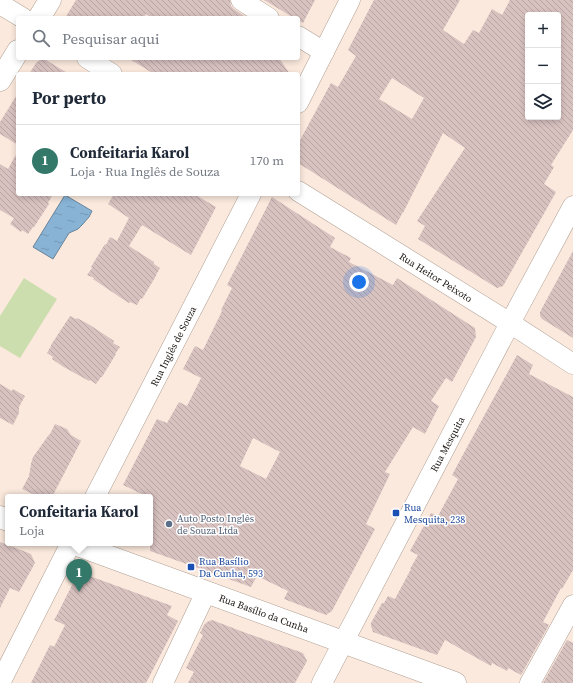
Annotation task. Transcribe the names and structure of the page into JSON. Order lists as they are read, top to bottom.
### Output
{
  "streets": {
    "street": [
      "Rua Heitor Peixoto",
      "Rua Inglês de Souza",
      "Rua Mesquita",
      "Rua Basílio da Cunha"
    ]
  },
  "crossings": [
    ["Rua Heitor Peixoto", "Rua Mesquita"],
    ["Rua Mesquita", "Rua Basílio da Cunha"]
  ],
  "places": {
    "transit": ["Rua Mesquita, 238", "Rua Basílio Da Cunha, 593"],
    "other": ["Auto Posto Inglês de Souza Ltda"]
  },
  "page": {
    "map_buttons": ["+", "−"],
    "search": "Pesquisar aqui",
    "heading": "Por perto",
    "list": [
      {
        "mark": "1",
        "name": "Confeitaria Karol",
        "note": "Loja · Rua Inglês de Souza",
        "value": "170 m"
      }
    ],
    "popup": ["Confeitaria Karol", "Loja"],
    "pins": "1"
  }
}
